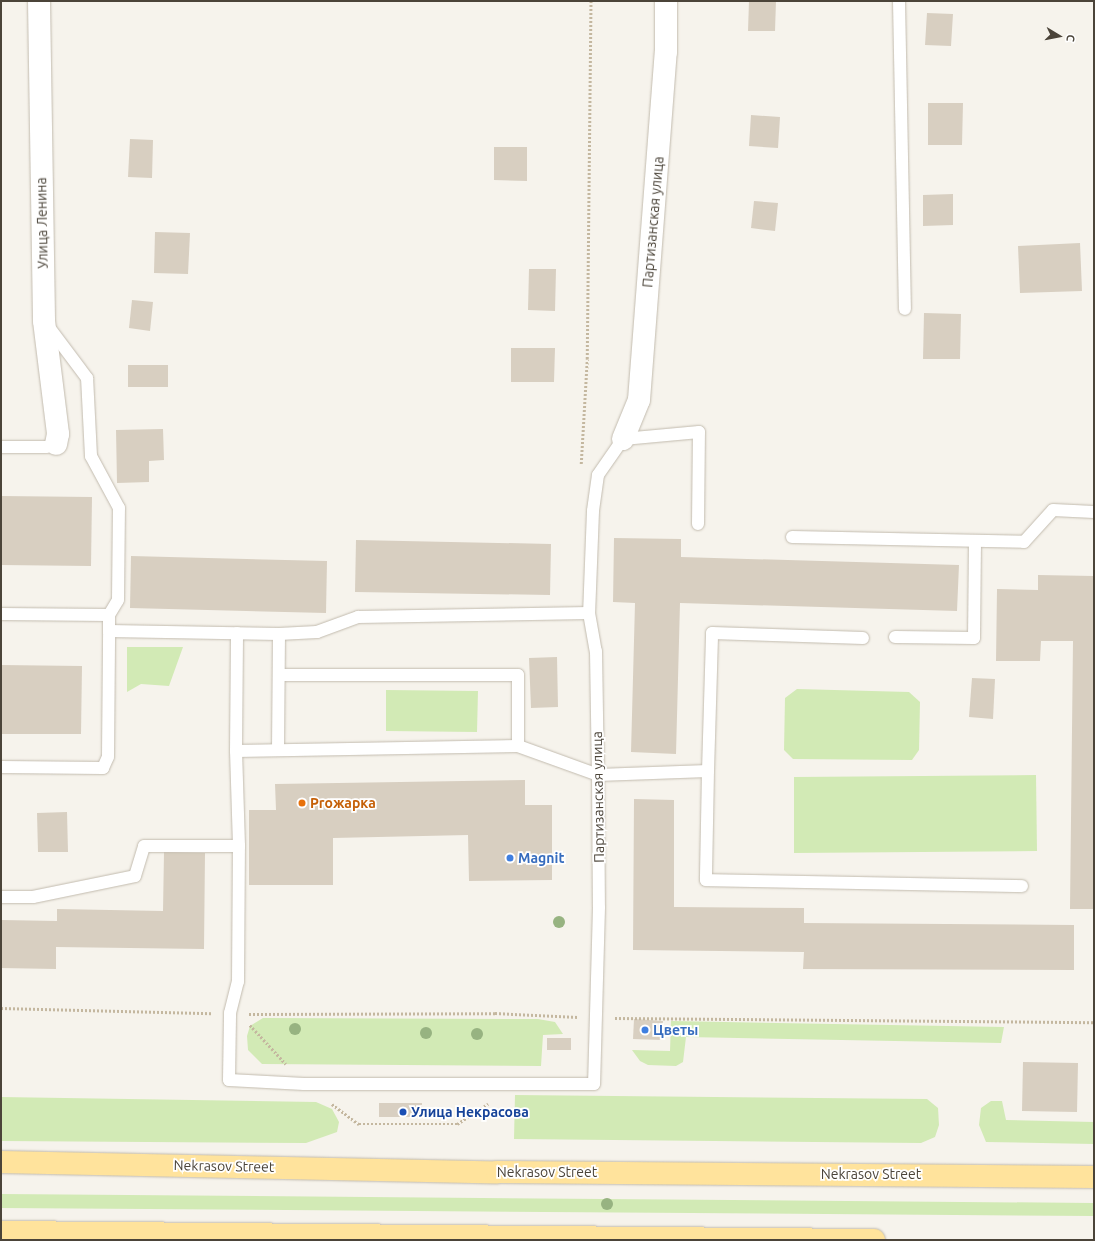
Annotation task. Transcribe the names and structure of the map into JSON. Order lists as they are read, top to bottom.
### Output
{
  "streets": {
    "main road": ["Nekrasov Street"],
    "street": ["Партизанская улица", "Улица Ленина"]
  },
  "places": [
    "Proжарка",
    "Magnit",
    "Цветы",
    "Улица Некрасова"
  ],
  "north": "right"
}
